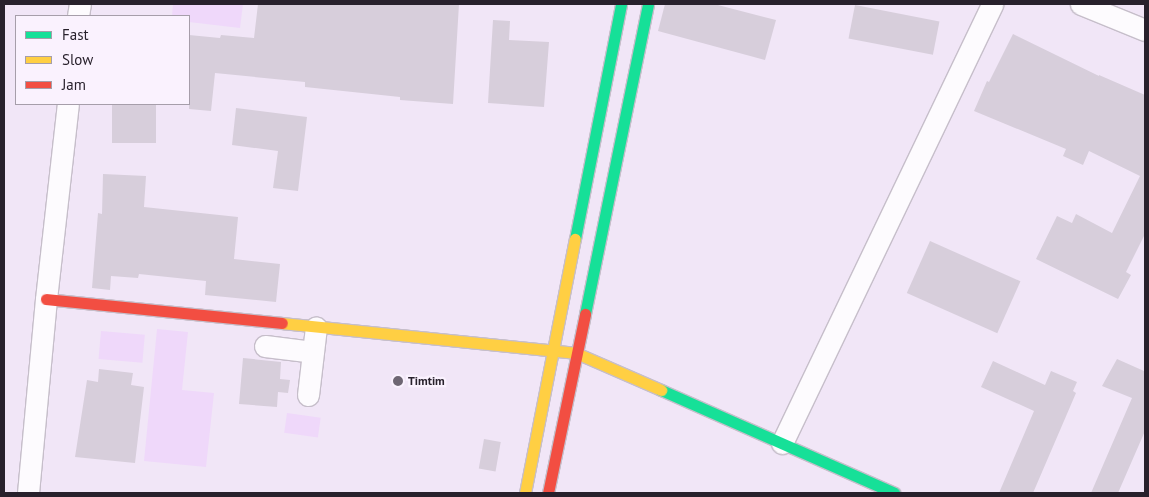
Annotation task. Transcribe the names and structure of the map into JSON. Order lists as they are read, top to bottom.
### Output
{
  "places": ["Timtim"],
  "legend": ["Fast", "Slow", "Jam"]
}
